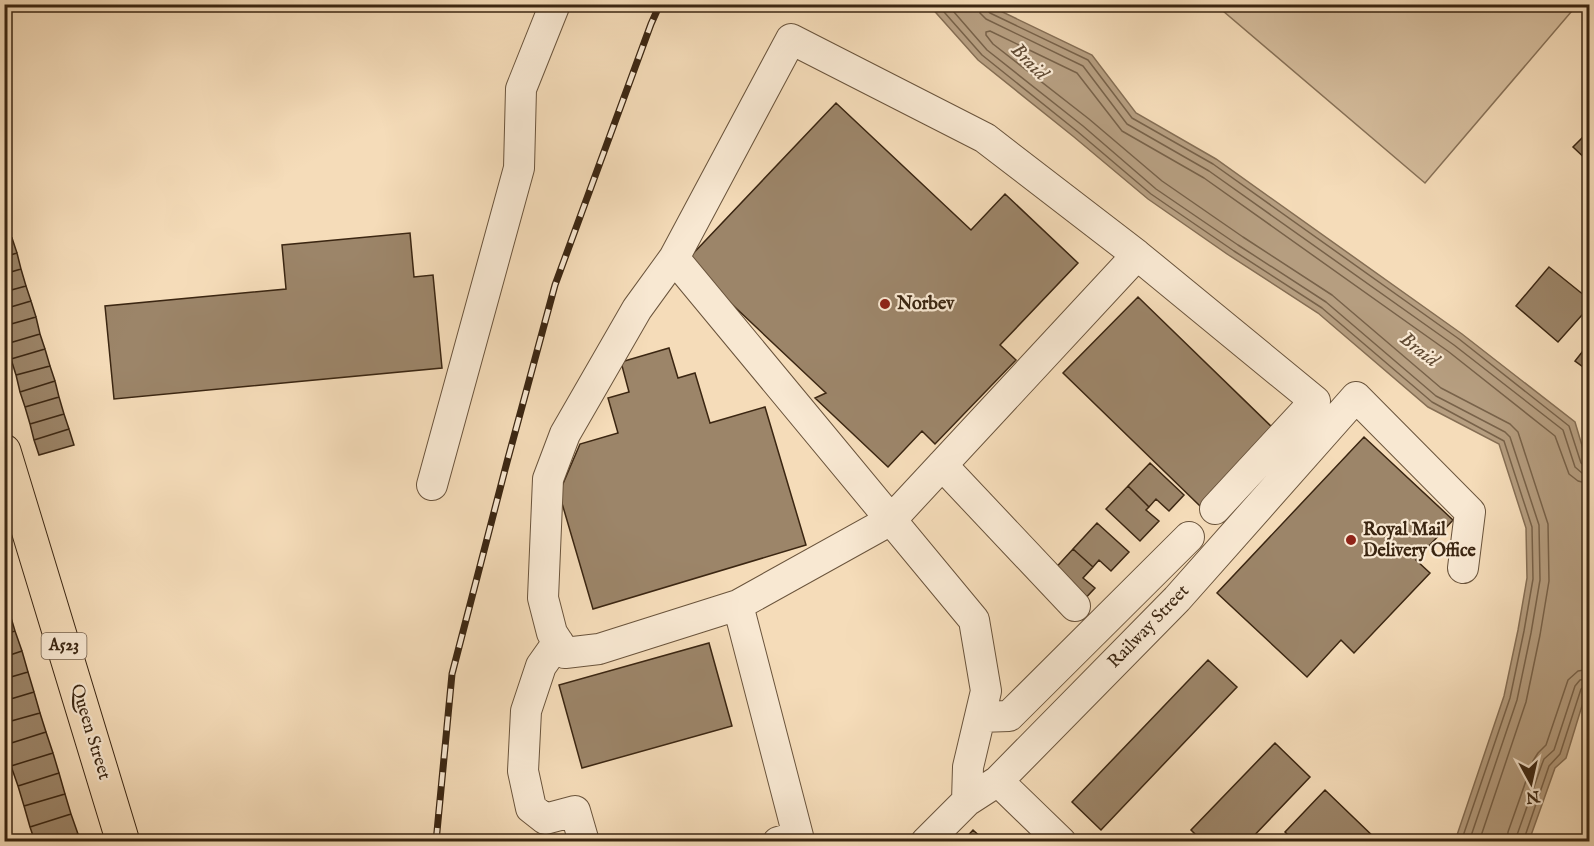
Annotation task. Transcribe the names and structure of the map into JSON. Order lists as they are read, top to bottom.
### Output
{
  "streets": {
    "main road": ["A523", "Queen Street"],
    "street": ["Railway Street"]
  },
  "water": ["Braid"],
  "places": ["Norbev", "Royal Mail Delivery Office"],
  "north": "bottom"
}
